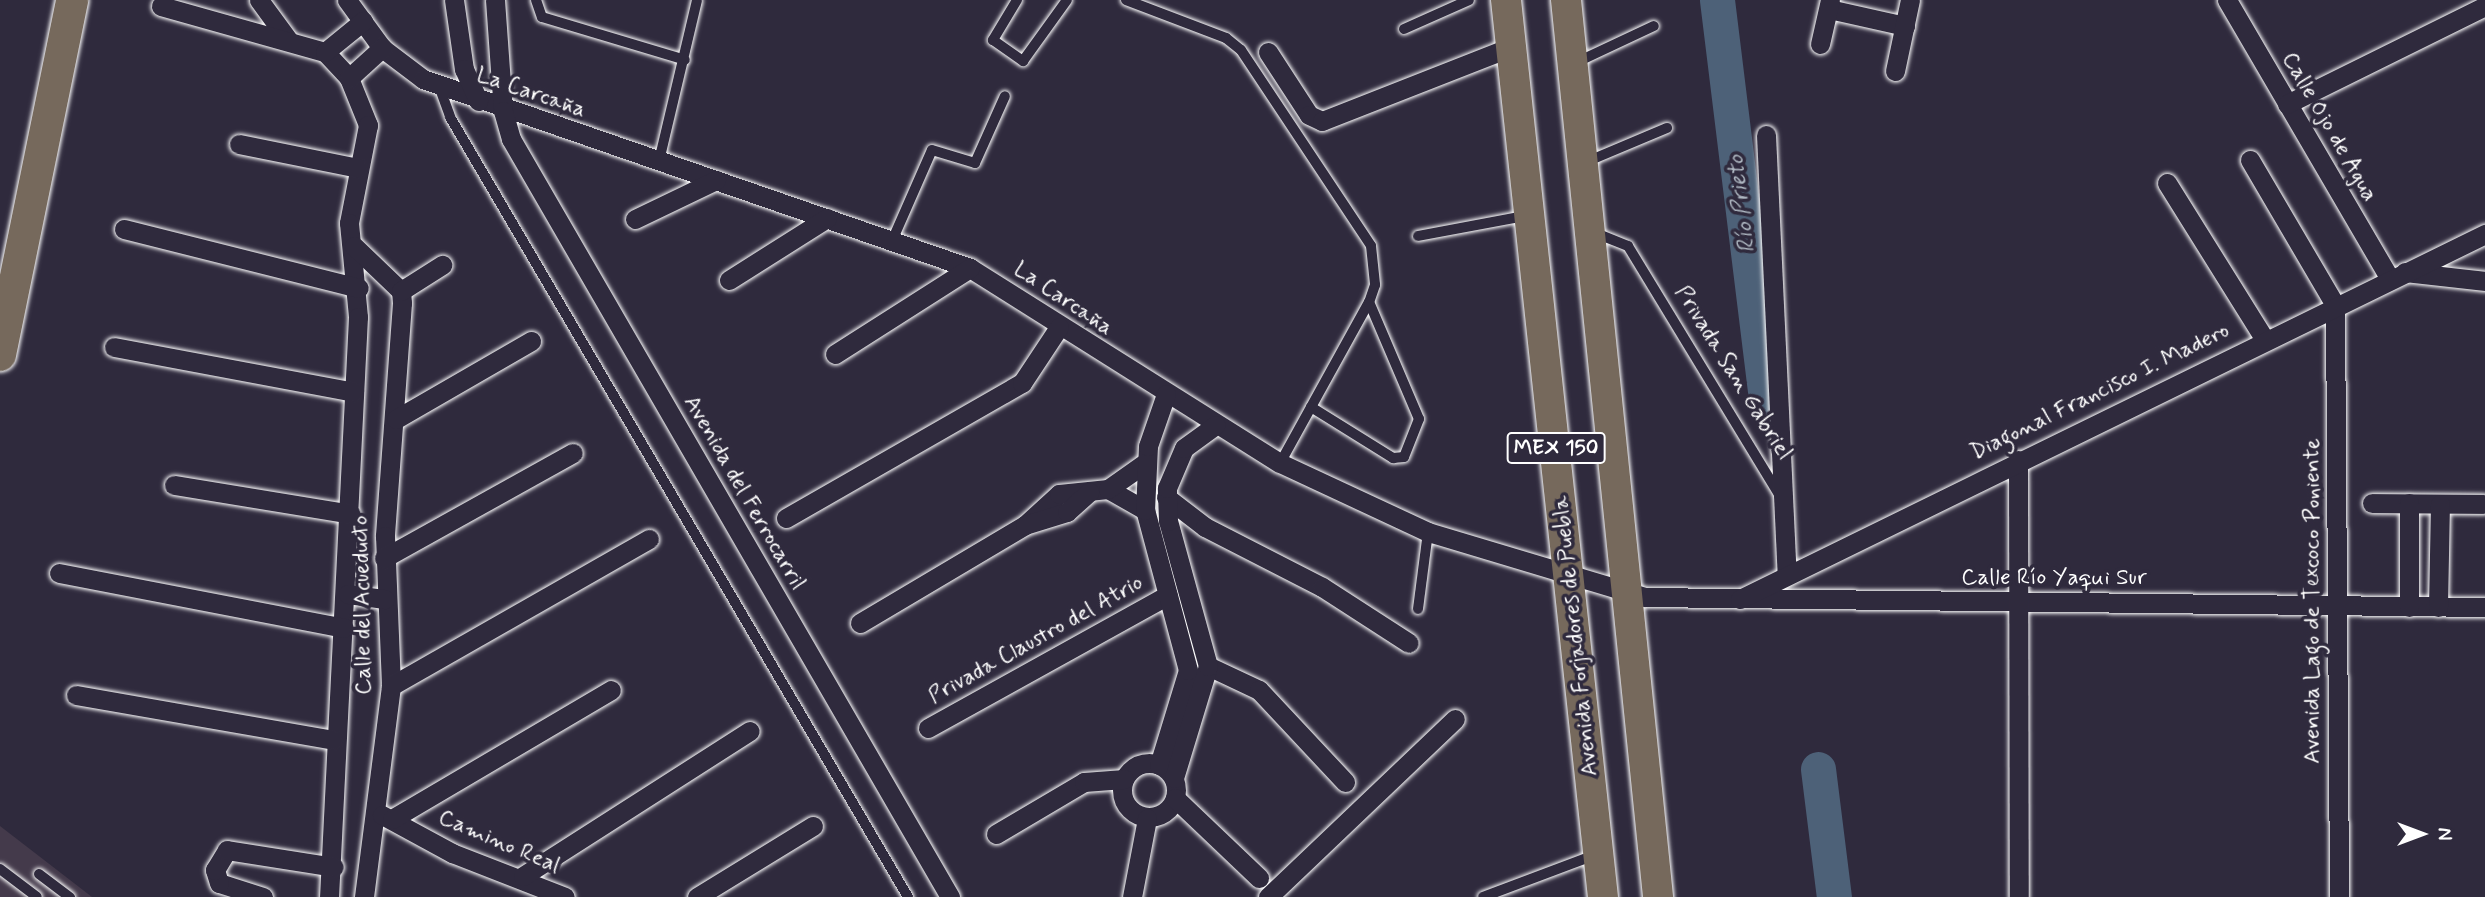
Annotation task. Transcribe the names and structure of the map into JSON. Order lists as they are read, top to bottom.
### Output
{
  "streets": {
    "main road": ["MEX 150", "Avenida Forjadores de Puebla"],
    "street": [
      "La Carcaña",
      "Calle Ojo de Agua",
      "Privada San Gabriel",
      "Diagonal Francisco I. Madero",
      "Avenida del Ferrocarril",
      "Calle Río Yaqui Sur",
      "Avenida Lago de Texcoco Poniente",
      "Calle del Acueducto",
      "Privada Claustro del Atrio",
      "Camino Real"
    ]
  },
  "crossings": [
    ["La Carcaña", "MEX 150"],
    ["La Carcaña", "Avenida del Ferrocarril"],
    ["La Carcaña", "Calle Río Yaqui Sur"],
    ["La Carcaña", "Avenida Forjadores de Puebla"],
    ["Calle Ojo de Agua", "Diagonal Francisco I. Madero"],
    ["Privada San Gabriel", "Diagonal Francisco I. Madero"],
    ["Privada San Gabriel", "MEX 150"],
    ["Diagonal Francisco I. Madero", "Calle Río Yaqui Sur"],
    ["Diagonal Francisco I. Madero", "Avenida Lago de Texcoco Poniente"],
    ["MEX 150", "Calle Río Yaqui Sur"],
    ["Calle Río Yaqui Sur", "Avenida Lago de Texcoco Poniente"],
    ["Calle del Acueducto", "Camino Real"]
  ],
  "water": ["Río Prieto"],
  "north": "right"
}
